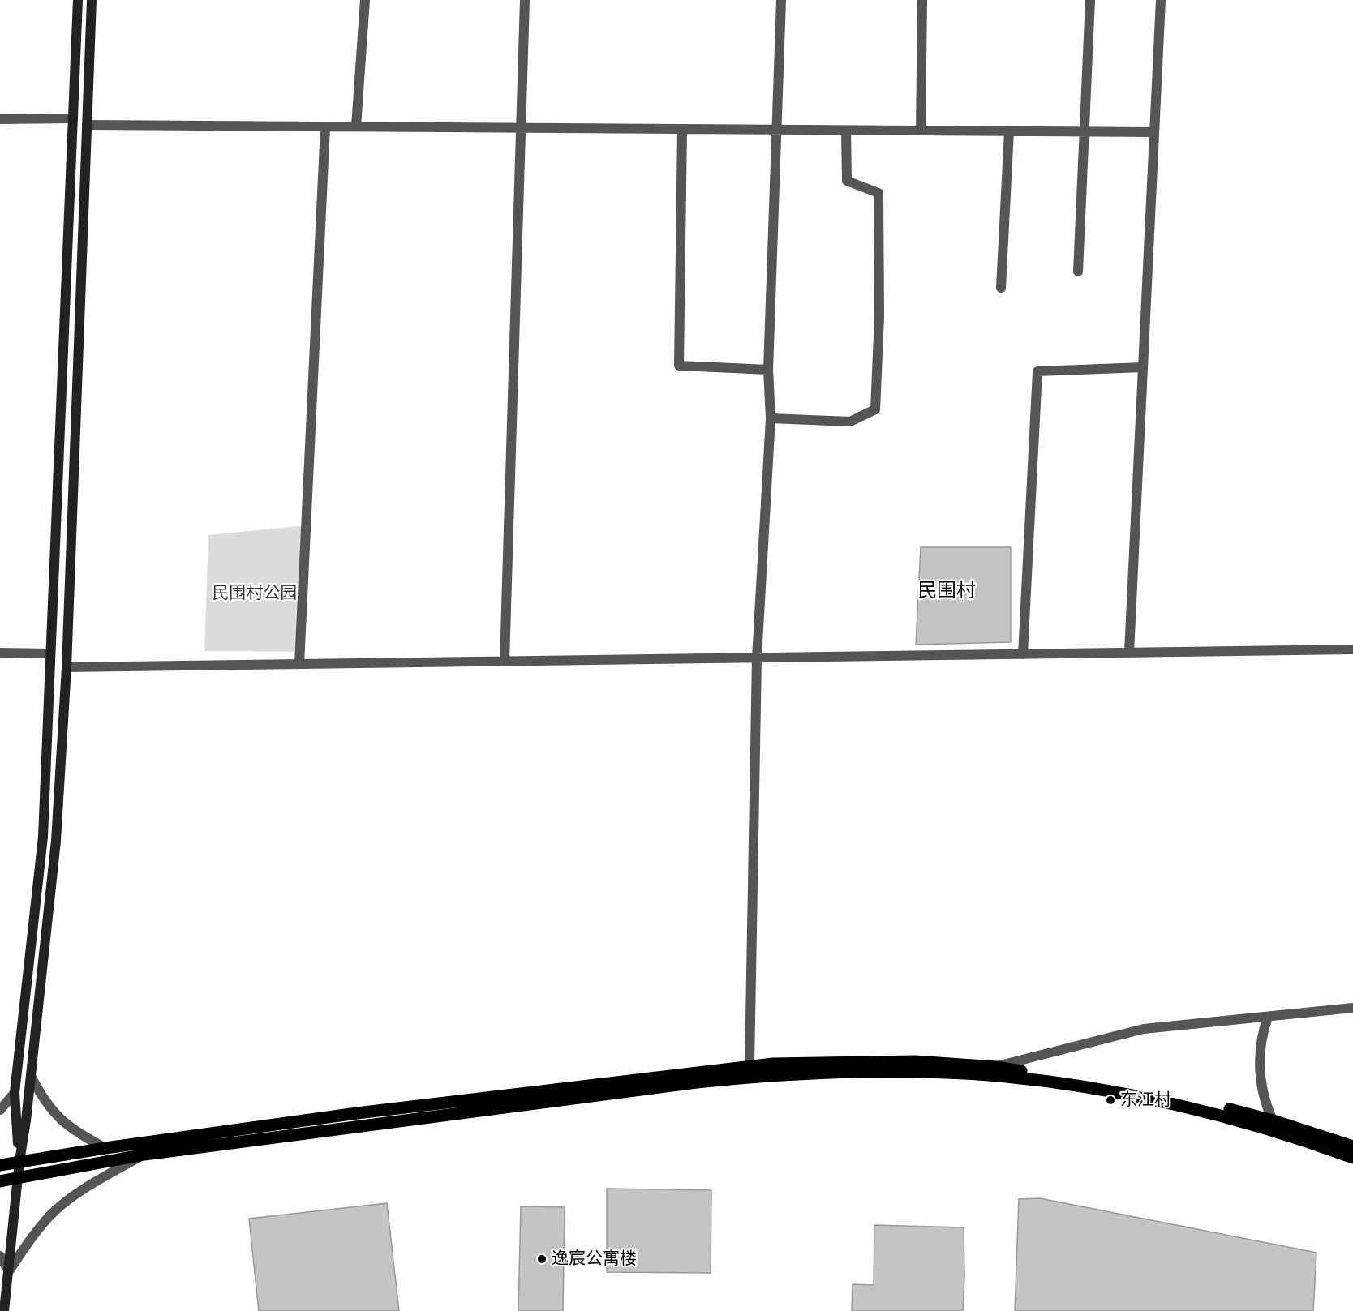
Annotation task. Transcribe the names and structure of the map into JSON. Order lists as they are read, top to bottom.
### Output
{
  "districts": ["民围村"],
  "parks": ["民围村公园"],
  "places": ["东江村", "逸宸公寓楼"]
}
